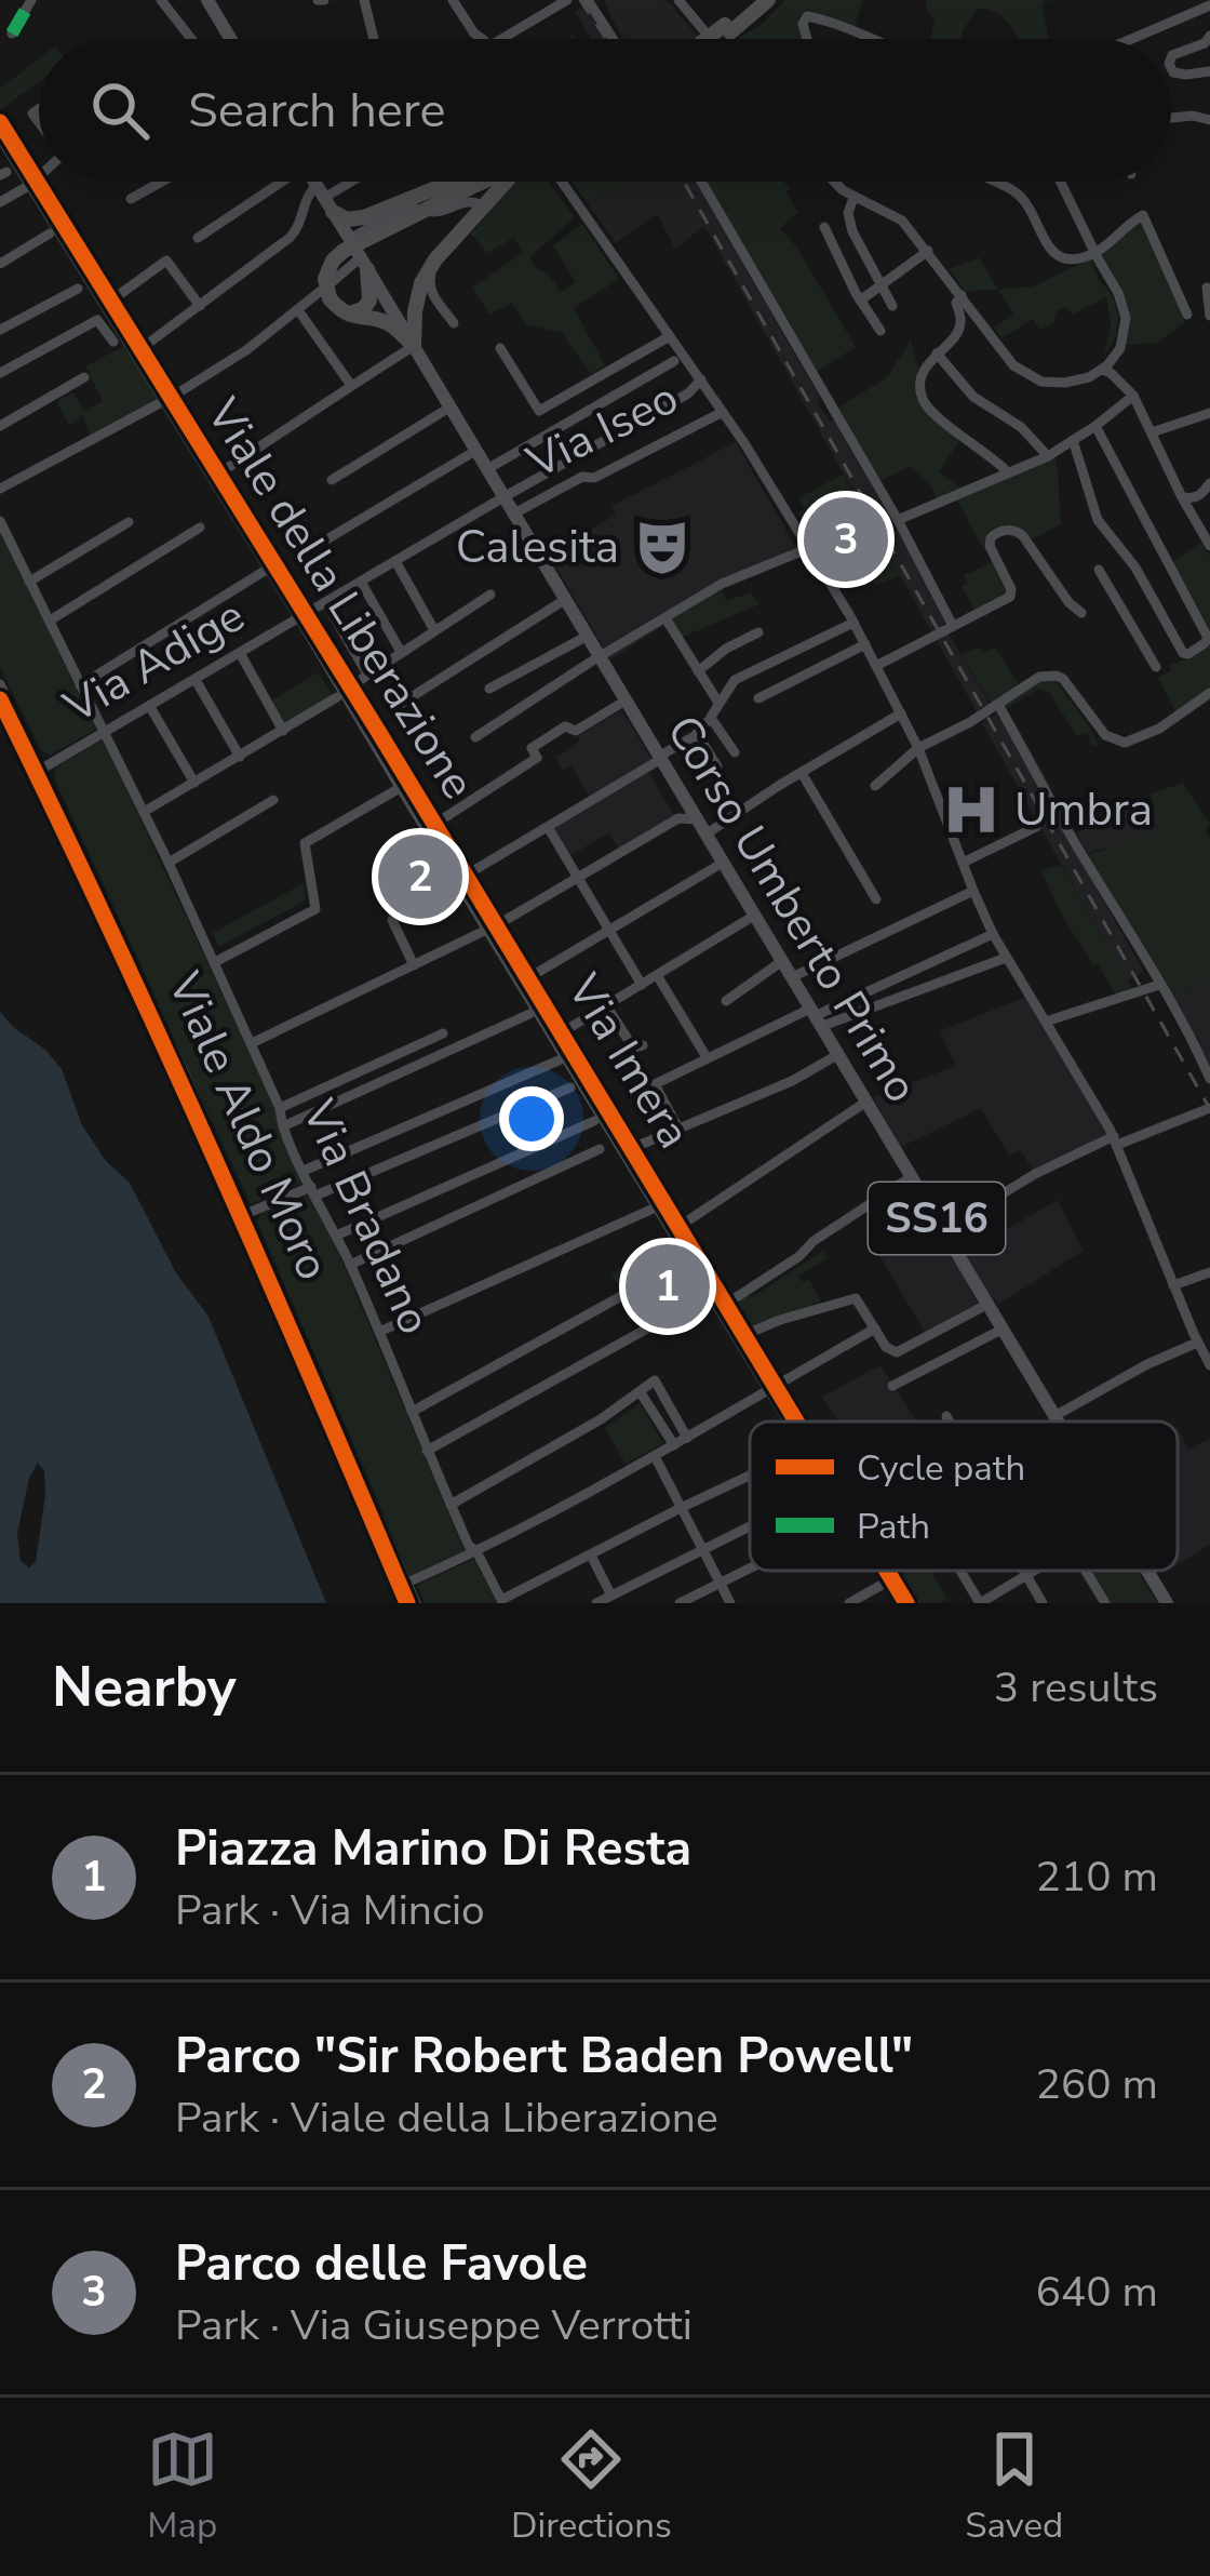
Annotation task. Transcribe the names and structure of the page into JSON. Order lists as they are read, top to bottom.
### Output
{
  "streets": {
    "main road": ["Corso Umberto Primo", "SS16"],
    "street": [
      "Via Iseo",
      "Viale della Liberazione",
      "Via Adige",
      "Via Imera",
      "Viale Aldo Moro",
      "Via Bradano"
    ]
  },
  "crossings": [
    ["Via Iseo", "Corso Umberto Primo"],
    ["Viale della Liberazione", "Via Adige"],
    ["Viale della Liberazione", "Via Imera"],
    ["Via Adige", "Corso Umberto Primo"],
    ["Via Adige", "Viale Aldo Moro"],
    ["Via Adige", "Via Bradano"]
  ],
  "places": {
    "theatre": ["Calesita"],
    "hospital": ["Umbra"]
  },
  "legend": ["Cycle path", "Path"],
  "page": {
    "search": "Search here",
    "pins": ["3", "2", "1"],
    "heading": ["Nearby", "3 results"],
    "list": [
      {
        "mark": "1",
        "name": "Piazza Marino Di Resta",
        "note": "Park · Via Mincio",
        "value": "210 m"
      },
      {
        "mark": "2",
        "name": "Parco \"Sir Robert Baden Powell\"",
        "note": "Park · Viale della Liberazione",
        "value": "260 m"
      },
      {
        "mark": "3",
        "name": "Parco delle Favole",
        "note": "Park · Via Giuseppe Verrotti",
        "value": "640 m"
      }
    ],
    "nav": ["Map", "Directions", "Saved"]
  }
}
